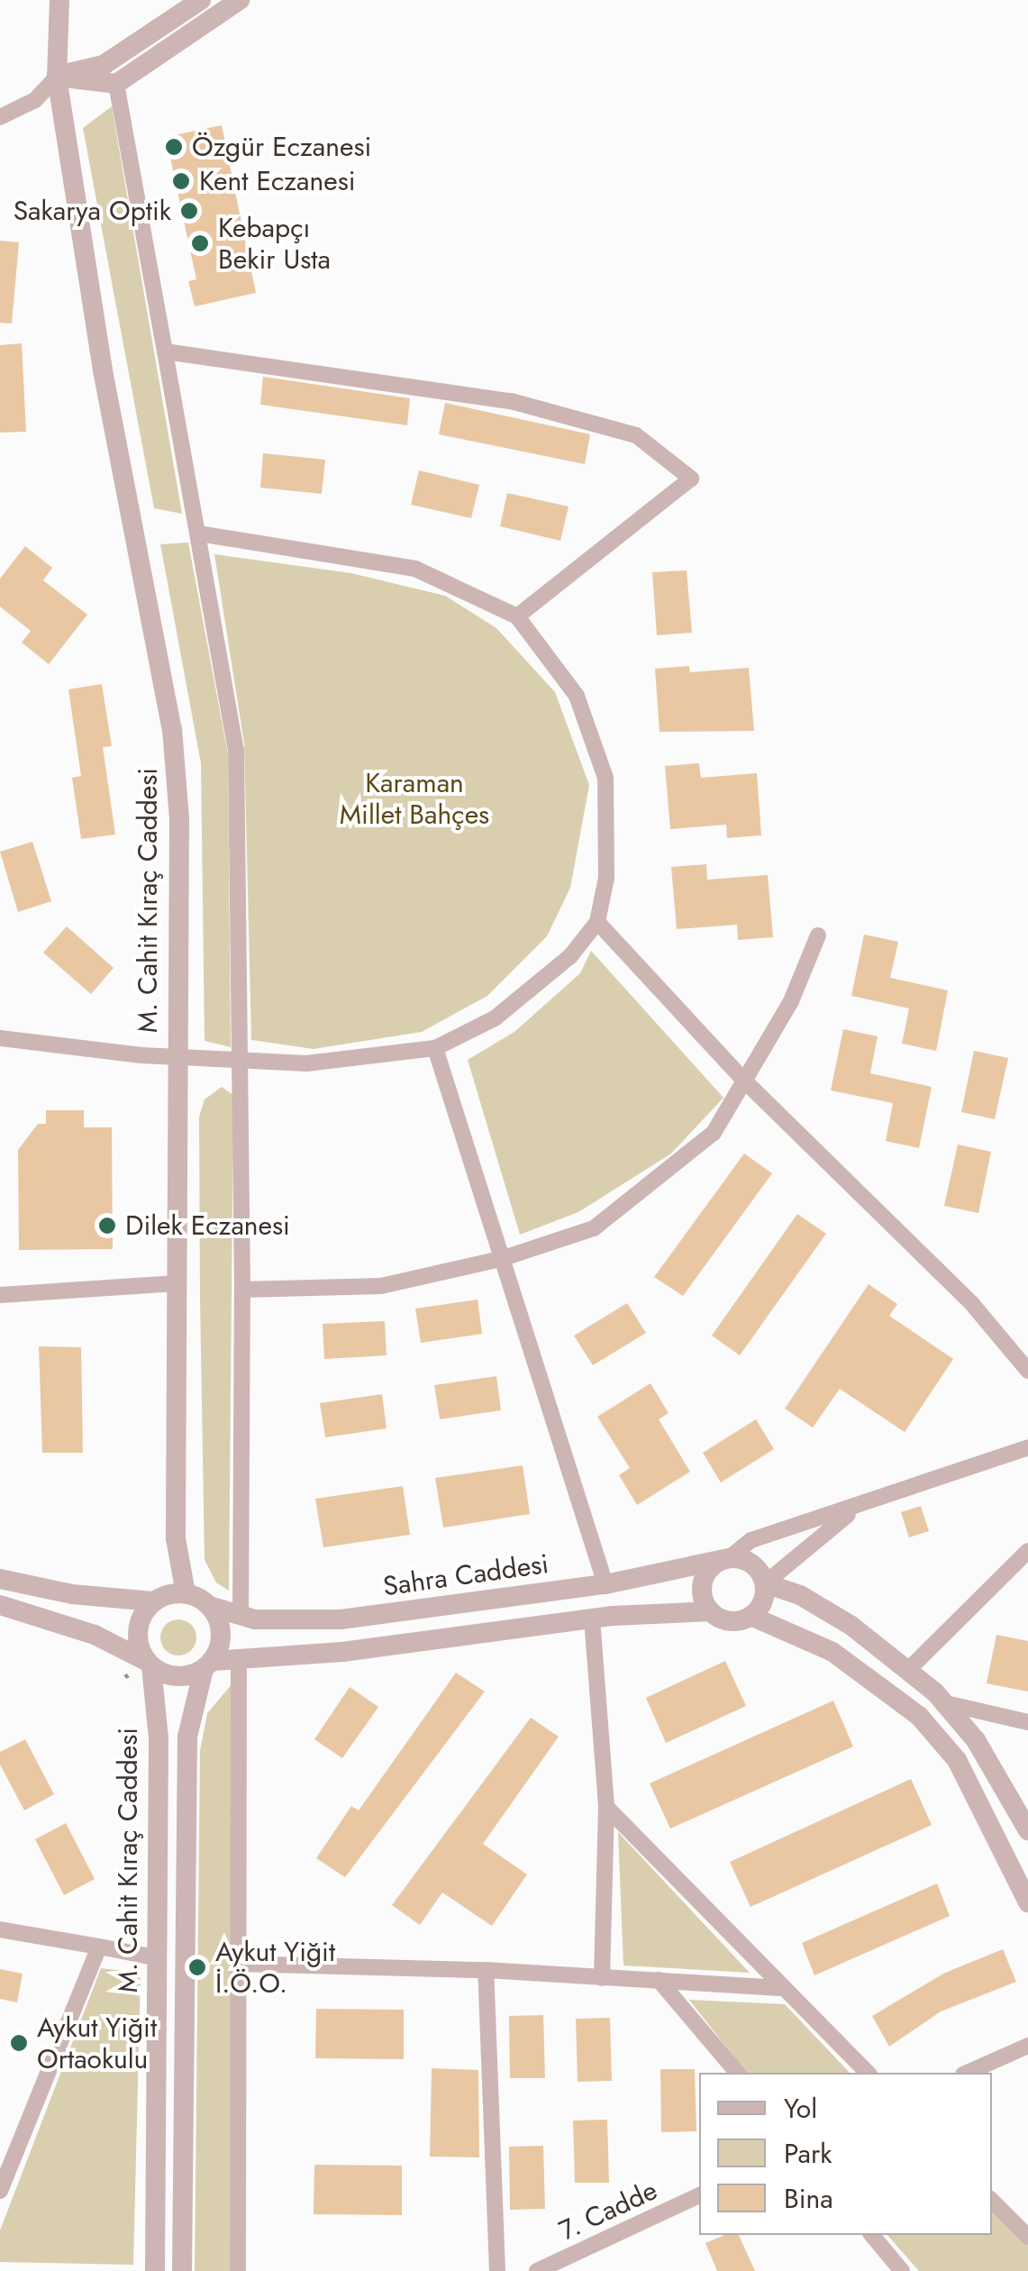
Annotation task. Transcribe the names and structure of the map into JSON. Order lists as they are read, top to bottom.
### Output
{
  "streets": {
    "street": ["M. Cahit Kıraç Caddesi", "Sahra Caddesi", "7. Cadde"]
  },
  "crossings": [
    ["M. Cahit Kıraç Caddesi", "Sahra Caddesi"]
  ],
  "parks": ["Karaman Millet Bahçes"],
  "places": [
    "Özgür Eczanesi",
    "Kent Eczanesi",
    "Sakarya Optik",
    "Kebapçı Bekir Usta",
    "Dilek Eczanesi",
    "Aykut Yiğit İ.Ö.O.",
    "Aykut Yiğit Ortaokulu"
  ],
  "legend": ["Yol", "Park", "Bina"]
}
